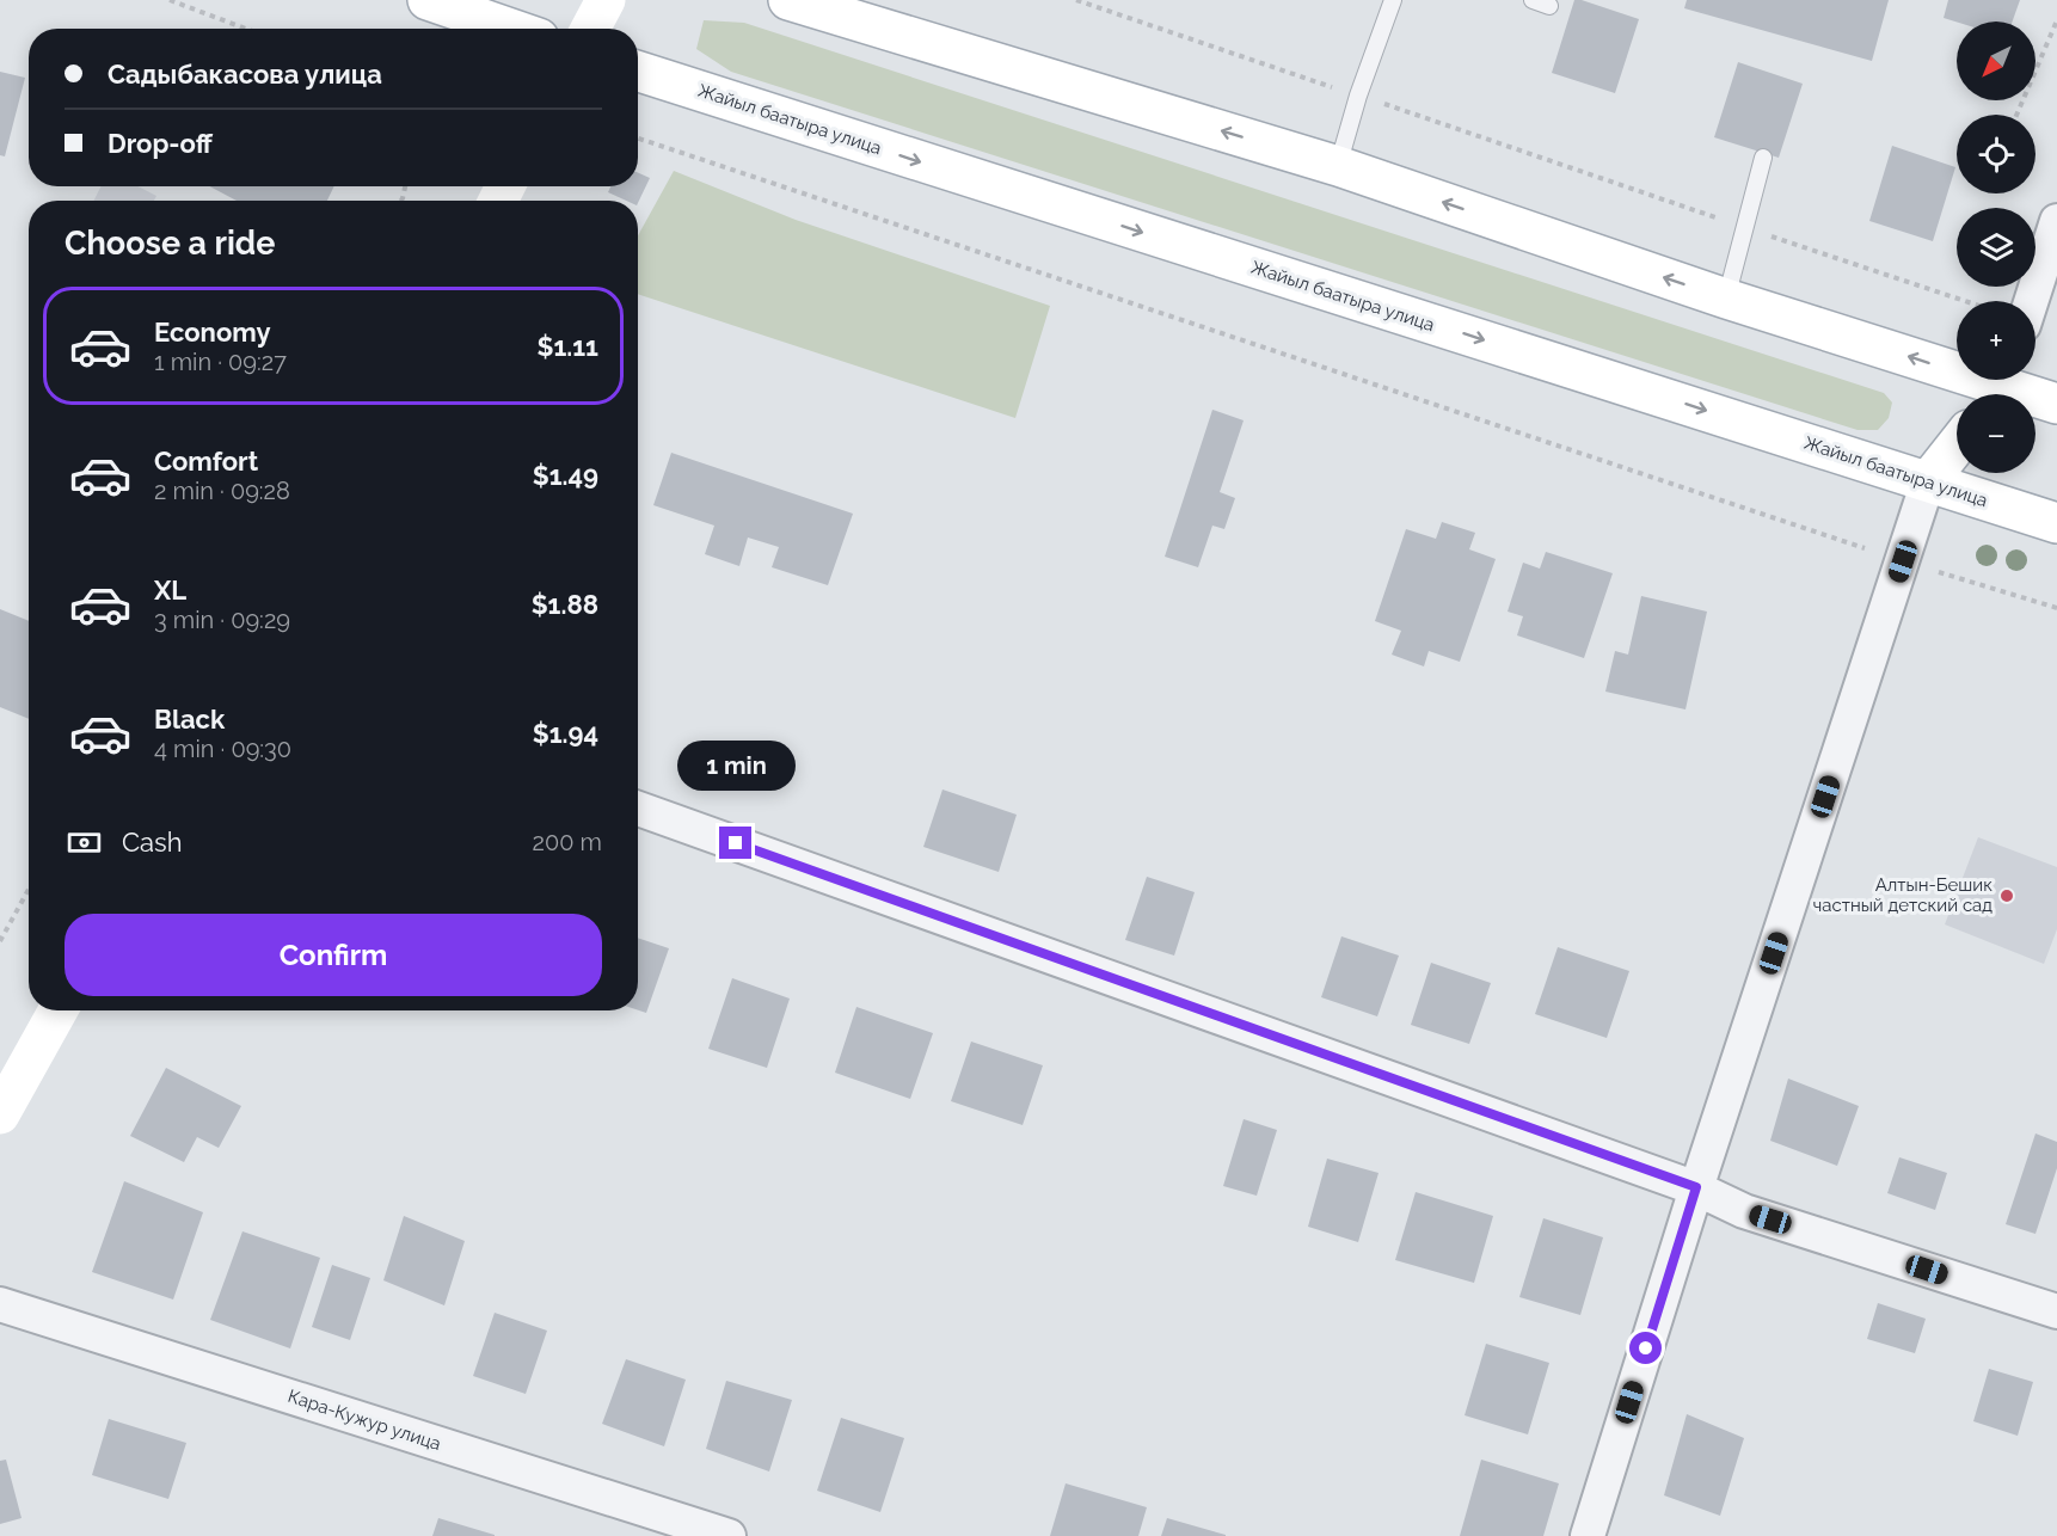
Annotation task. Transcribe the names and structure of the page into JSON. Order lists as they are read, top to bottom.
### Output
{
  "streets": {
    "main road": ["Жайыл баатыра улица"],
    "street": ["Кара-Кужур улица"]
  },
  "places": ["Алтын-Бешик частный детский сад"],
  "north": "bottom left",
  "page": {
    "map_buttons": ["+", "−"],
    "banner": ["Садыбакасова улица", "Drop-off"],
    "heading": "Choose a ride",
    "list": [
      {
        "name": "Economy",
        "note": "1 min · 09:27",
        "value": "$1.11"
      },
      {
        "name": "Comfort",
        "note": "2 min · 09:28",
        "value": "$1.49"
      },
      {
        "name": "XL",
        "note": "3 min · 09:29",
        "value": "$1.88"
      },
      {
        "name": "Black",
        "note": "4 min · 09:30",
        "value": "$1.94"
      }
    ],
    "bubble": "1 min",
    "pay": ["Cash", "200 m"],
    "buttons": "Confirm"
  }
}
